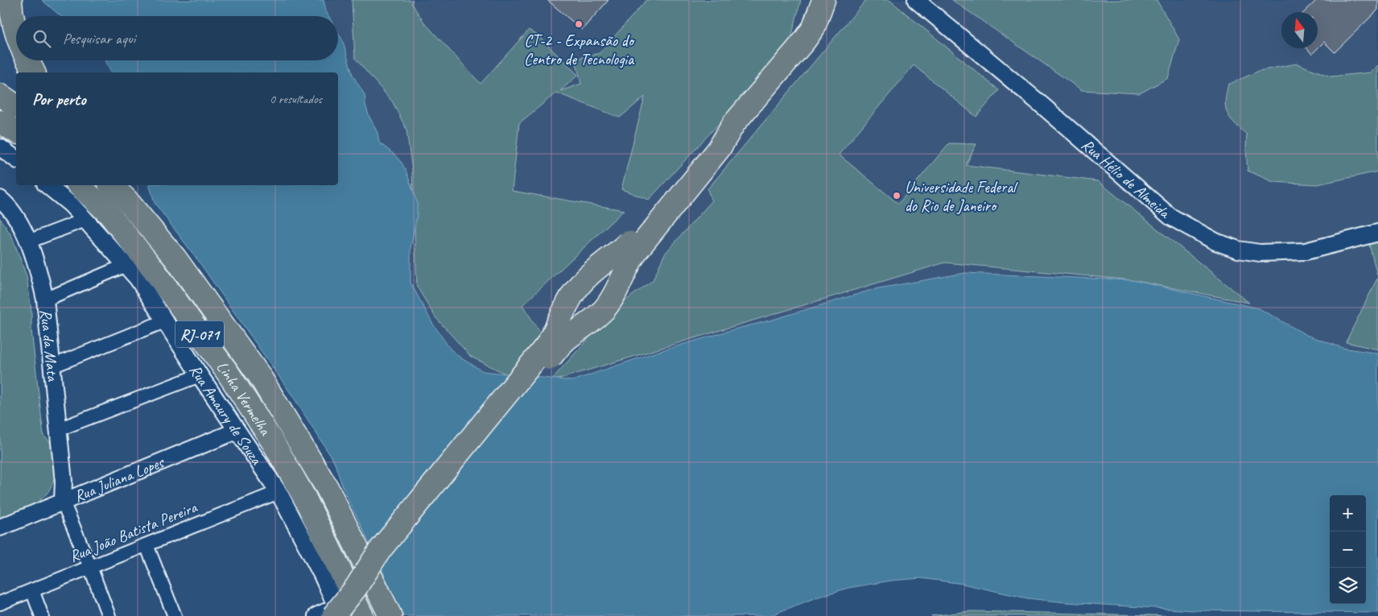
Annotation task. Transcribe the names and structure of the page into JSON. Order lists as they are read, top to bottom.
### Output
{
  "streets": {
    "highway": ["RJ-071", "Linha Vermelha"],
    "street": [
      "Rua Hélio de Almeida",
      "Rua da Mata",
      "Rua Amaury de Souza",
      "Rua Juliana Lopes",
      "Rua João Batista Pereira"
    ]
  },
  "crossings": [
    ["Rua da Mata", "Rua Juliana Lopes"],
    ["Rua Amaury de Souza", "Rua Juliana Lopes"],
    ["Rua Amaury de Souza", "Rua João Batista Pereira"]
  ],
  "places": ["CT-2 - Expansão do Centro de Tecnologia", "Universidade Federal do Rio de Janeiro"],
  "north": "top",
  "page": {
    "search": "Pesquisar aqui",
    "heading": ["Por perto", "0 resultados"],
    "map_buttons": ["+", "−"]
  }
}
